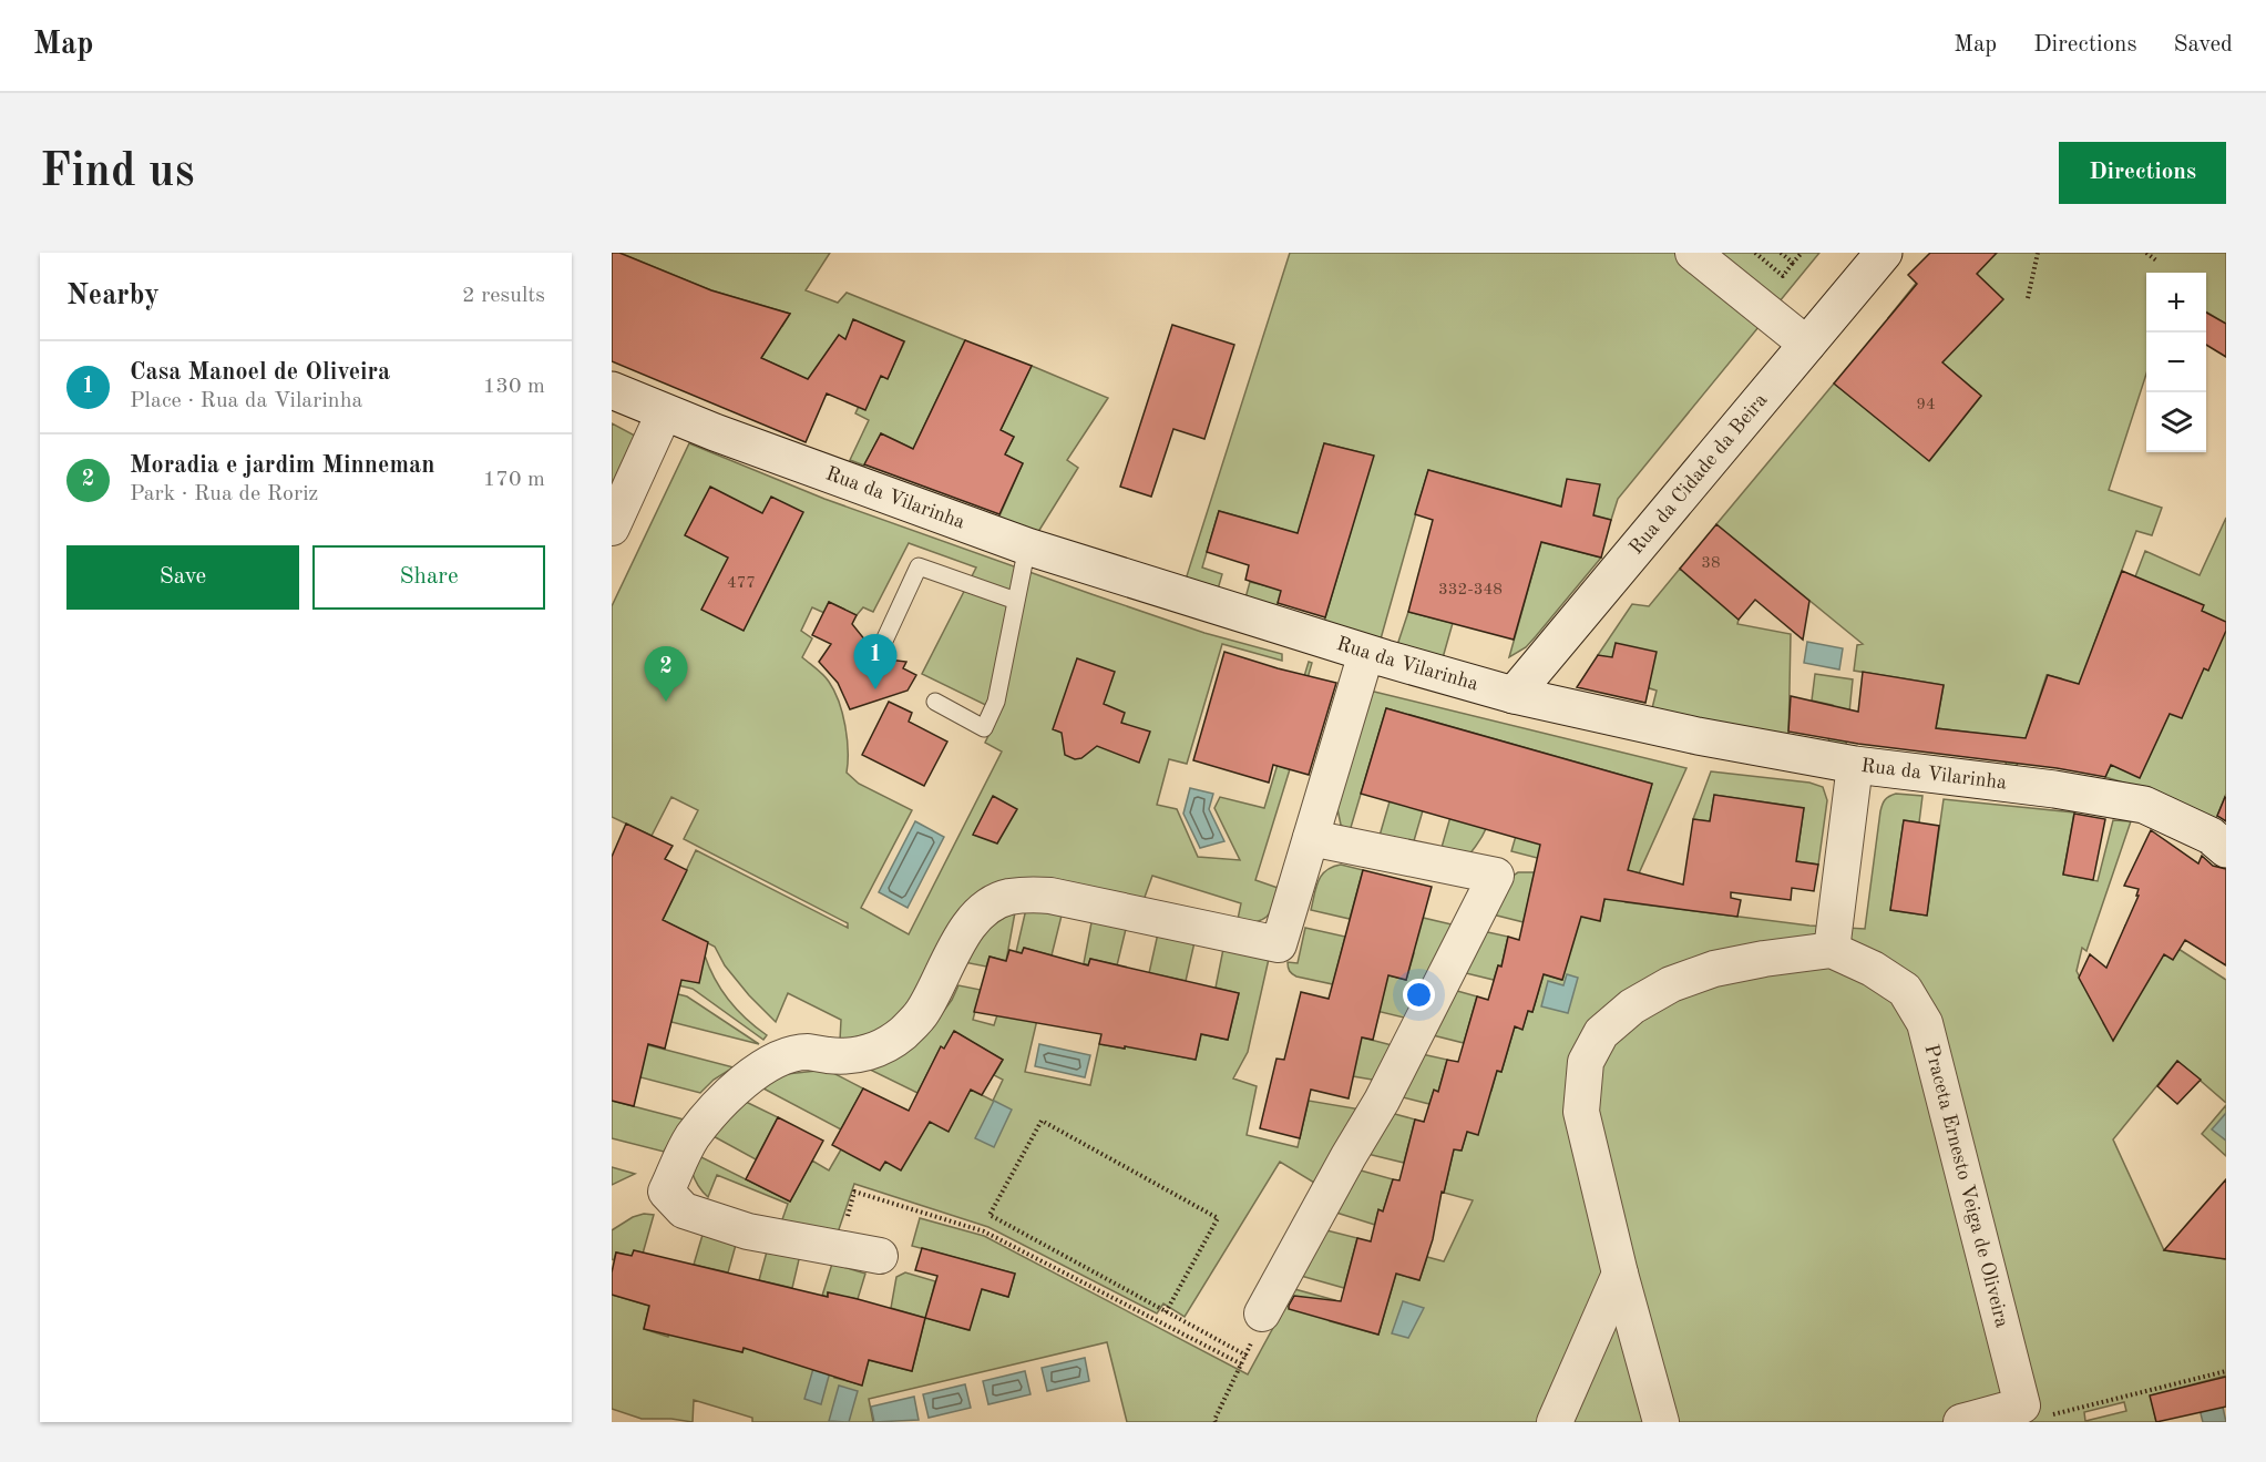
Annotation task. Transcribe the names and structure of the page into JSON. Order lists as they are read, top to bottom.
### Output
{
  "streets": {
    "street": ["Rua da Cidade da Beira", "Rua da Vilarinha", "Praceta Ernesto Veiga de Oliveira"]
  },
  "crossings": [
    ["Rua da Cidade da Beira", "Rua da Vilarinha"]
  ],
  "house_numbers": [
    "94",
    "38",
    "477",
    "332-348"
  ],
  "page": {
    "header": "Map",
    "nav": ["Map", "Directions", "Saved"],
    "buttons": [
      "Directions",
      ["Save", "Share"]
    ],
    "title": "Find us",
    "heading": ["Nearby", "2 results"],
    "map_buttons": ["+", "−"],
    "list": [
      {
        "mark": "1",
        "name": "Casa Manoel de Oliveira",
        "note": "Place · Rua da Vilarinha",
        "value": "130 m"
      },
      {
        "mark": "2",
        "name": "Moradia e jardim Minneman",
        "note": "Park · Rua de Roriz",
        "value": "170 m"
      }
    ],
    "pins": ["1", "2"]
  }
}
